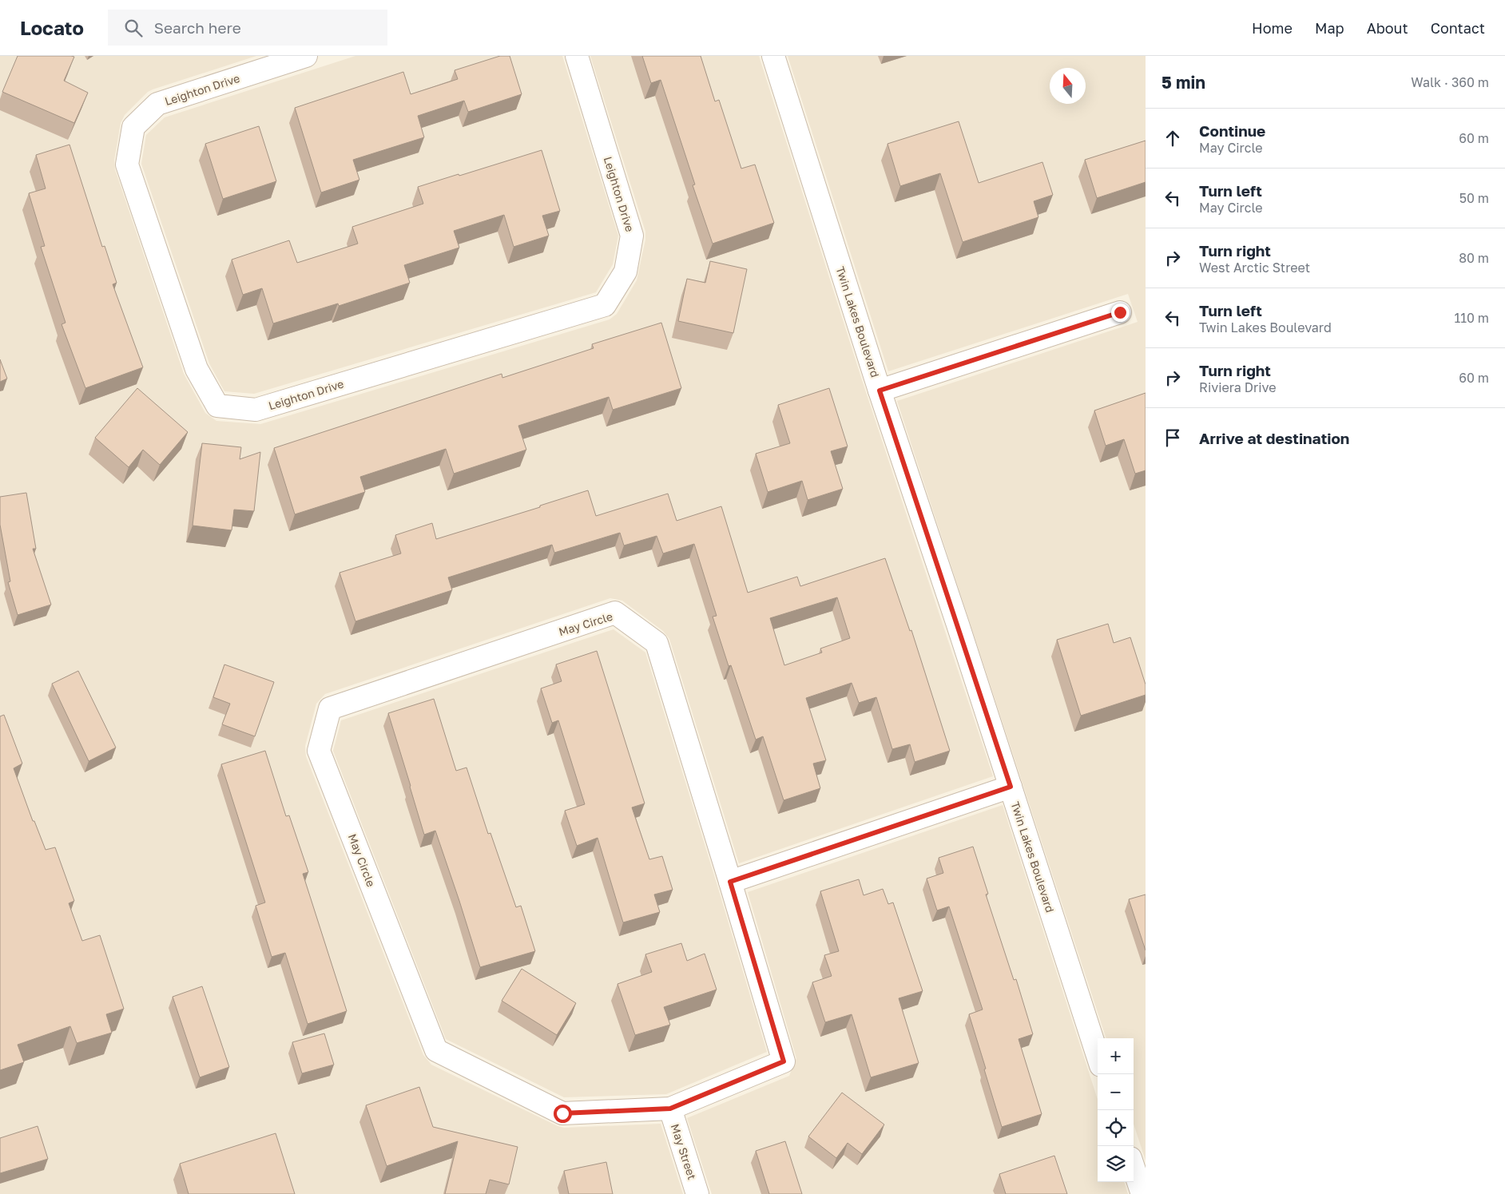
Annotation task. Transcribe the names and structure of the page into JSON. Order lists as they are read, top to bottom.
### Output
{
  "streets": {
    "street": [
      "Leighton Drive",
      "Twin Lakes Boulevard",
      "May Circle",
      "May Street"
    ]
  },
  "crossings": [
    ["May Circle", "May Street"]
  ],
  "north": "top",
  "page": {
    "header": "Locato",
    "search": "Search here",
    "nav": [
      "Home",
      "Map",
      "About",
      "Contact"
    ],
    "heading": ["5 min", "Walk · 360 m"],
    "list": [
      ["Continue", "May Circle", "60 m"],
      ["Turn left", "May Circle", "50 m"],
      ["Turn right", "West Arctic Street", "80 m"],
      ["Turn left", "Twin Lakes Boulevard", "110 m"],
      ["Turn right", "Riviera Drive", "60 m"],
      "Arrive at destination"
    ],
    "map_buttons": ["+", "−"]
  }
}
